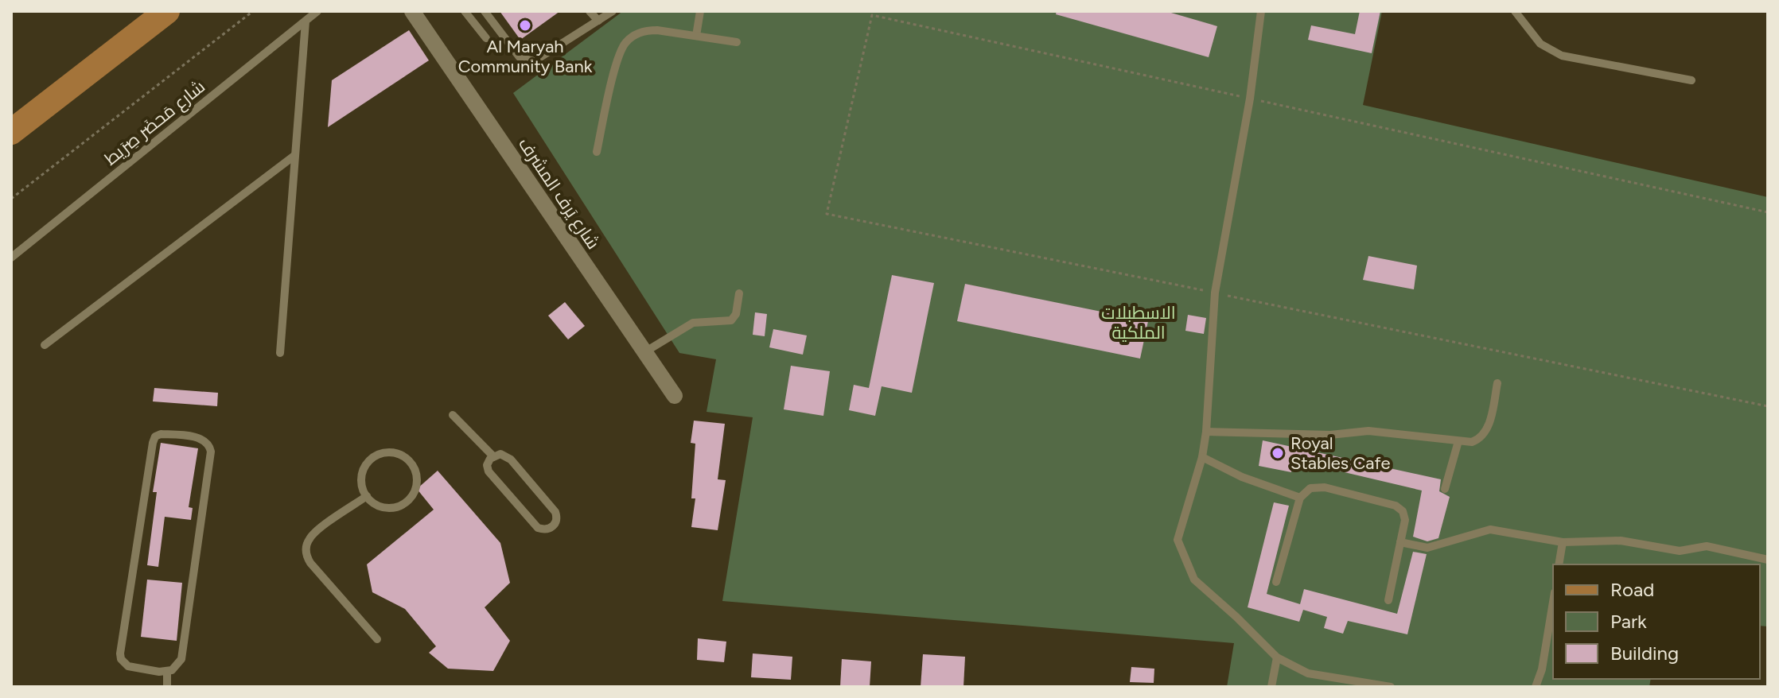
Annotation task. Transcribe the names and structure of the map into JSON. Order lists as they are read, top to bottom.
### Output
{
  "streets": {
    "street": ["شارع يَرف المشرف"],
    "lane": ["شارع مَحضَر صِرَيط"]
  },
  "parks": ["الاسطبلات الملكية"],
  "places": ["Al Maryah Community Bank", "Royal Stables Cafe"],
  "legend": ["Road", "Park", "Building"]
}
